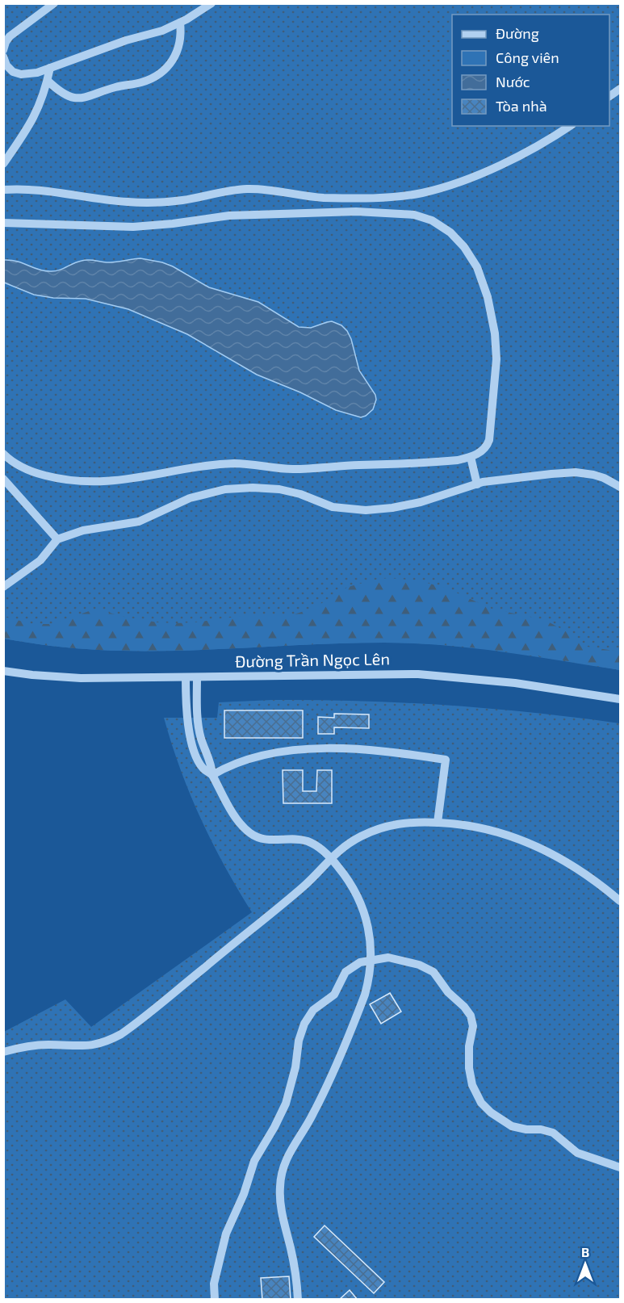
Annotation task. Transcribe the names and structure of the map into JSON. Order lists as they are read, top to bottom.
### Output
{
  "streets": {
    "street": ["Đường Trần Ngọc Lên"]
  },
  "legend": [
    "Đường",
    "Công viên",
    "Nước",
    "Tòa nhà"
  ],
  "north": "top"
}
